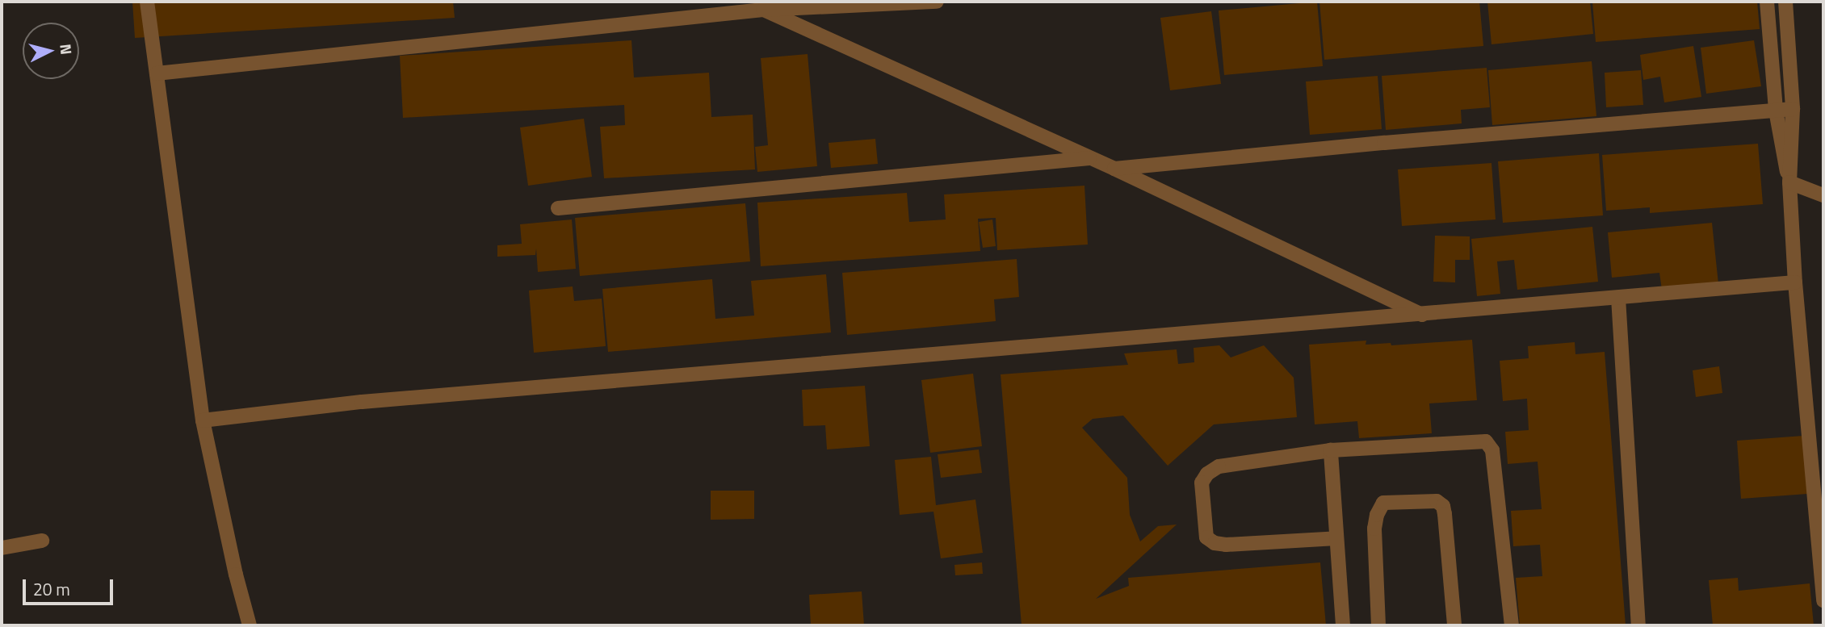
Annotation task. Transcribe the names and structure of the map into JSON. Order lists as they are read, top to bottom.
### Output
{
  "scale_bar": "20 m",
  "north": "right"
}
